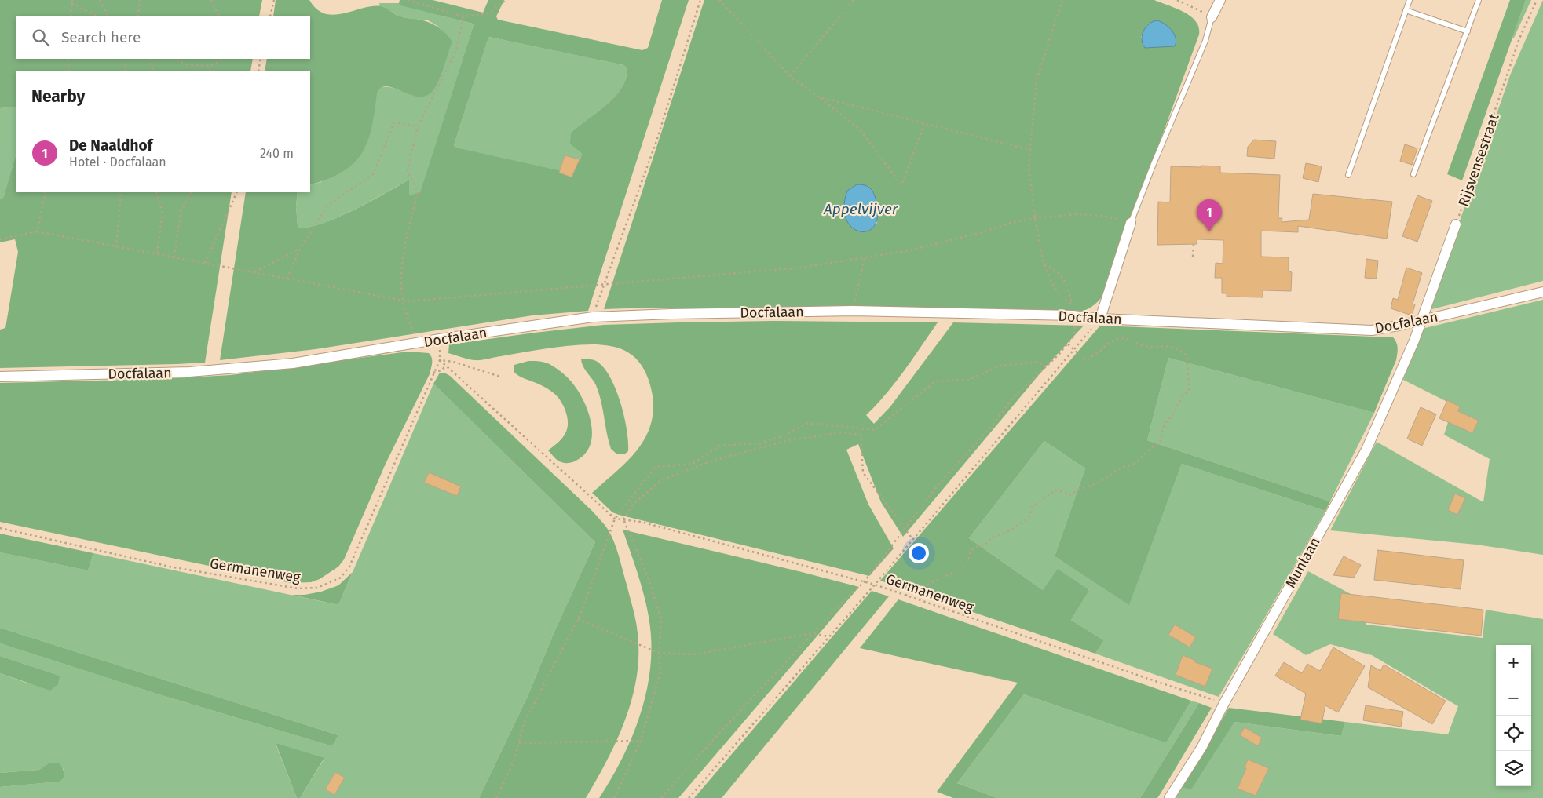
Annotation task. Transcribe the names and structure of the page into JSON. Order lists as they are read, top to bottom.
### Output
{
  "streets": {
    "street": ["Rijsvensestraat", "Docfalaan", "Munlaan"],
    "path": ["Germanenweg"]
  },
  "crossings": [
    ["Rijsvensestraat", "Docfalaan"],
    ["Rijsvensestraat", "Munlaan"],
    ["Docfalaan", "Munlaan"],
    ["Munlaan", "Germanenweg"]
  ],
  "water": ["Appelvijver"],
  "page": {
    "search": "Search here",
    "heading": "Nearby",
    "list": [
      {
        "mark": "1",
        "name": "De Naaldhof",
        "note": "Hotel · Docfalaan",
        "value": "240 m"
      }
    ],
    "pins": "1",
    "map_buttons": ["+", "−"]
  }
}
